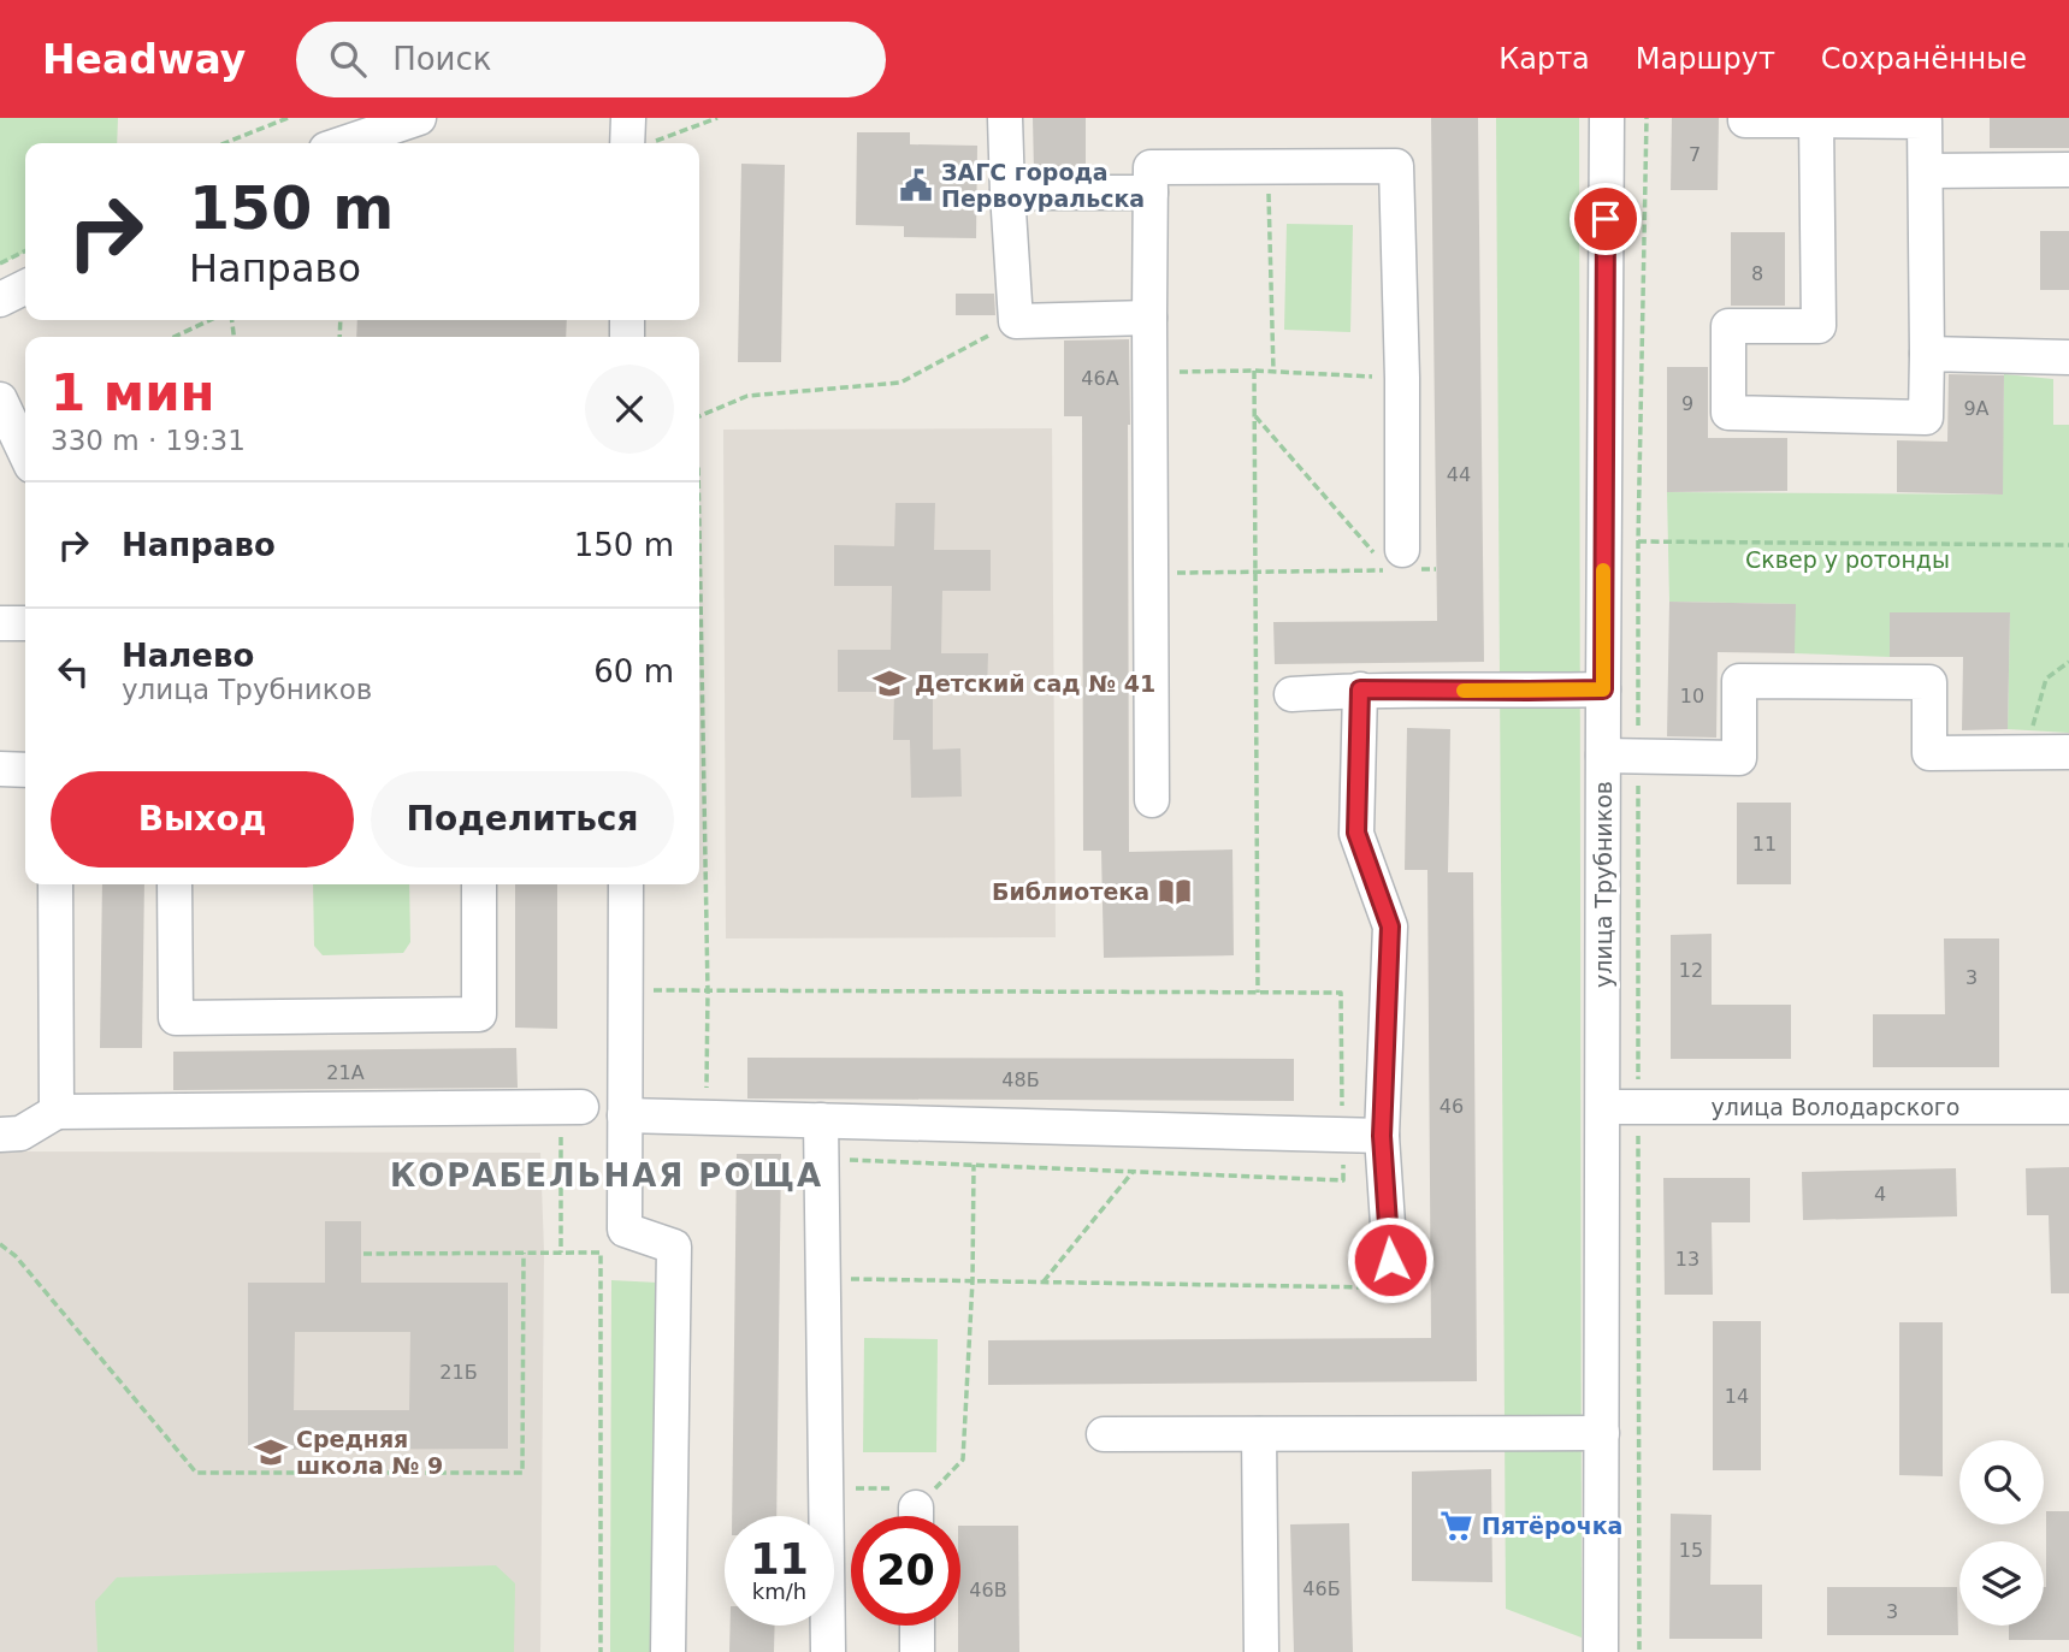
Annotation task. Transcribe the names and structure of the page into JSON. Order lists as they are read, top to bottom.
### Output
{
  "streets": {
    "street": ["улица Трубников", "улица Володарского"]
  },
  "crossings": [
    ["улица Трубников", "улица Володарского"]
  ],
  "districts": ["КОРАБЕЛЬНАЯ РОЩА"],
  "parks": ["Сквер у ротонды"],
  "places": {
    "public building": ["ЗАГС города Первоуральска"],
    "school or university": ["Детский сад № 41", "Средняя школа № 9"],
    "library": ["Библиотека"],
    "supermarket": ["Пятёрочка"]
  },
  "house_numbers": [
    "7",
    "8",
    "46А",
    "9",
    "9А",
    "44",
    "10",
    "11",
    "12",
    "3",
    "21А",
    "48Б",
    "46",
    "4",
    "13",
    "21Б",
    "14",
    "15",
    "46Б",
    "46В",
    "3"
  ],
  "page": {
    "header": "Headway",
    "search": "Поиск",
    "nav": ["Карта", "Маршрут", "Сохранённые"],
    "turn": ["150 m", "Направо"],
    "heading": ["1 мин", "330 m · 19:31"],
    "list": [
      {
        "name": "Направо",
        "value": "150 m"
      },
      {
        "name": "Налево",
        "note": "улица Трубников",
        "value": "60 m"
      }
    ],
    "buttons": ["Выход", "Поделиться"],
    "speed": "11 km/h",
    "limit": "20"
  }
}
